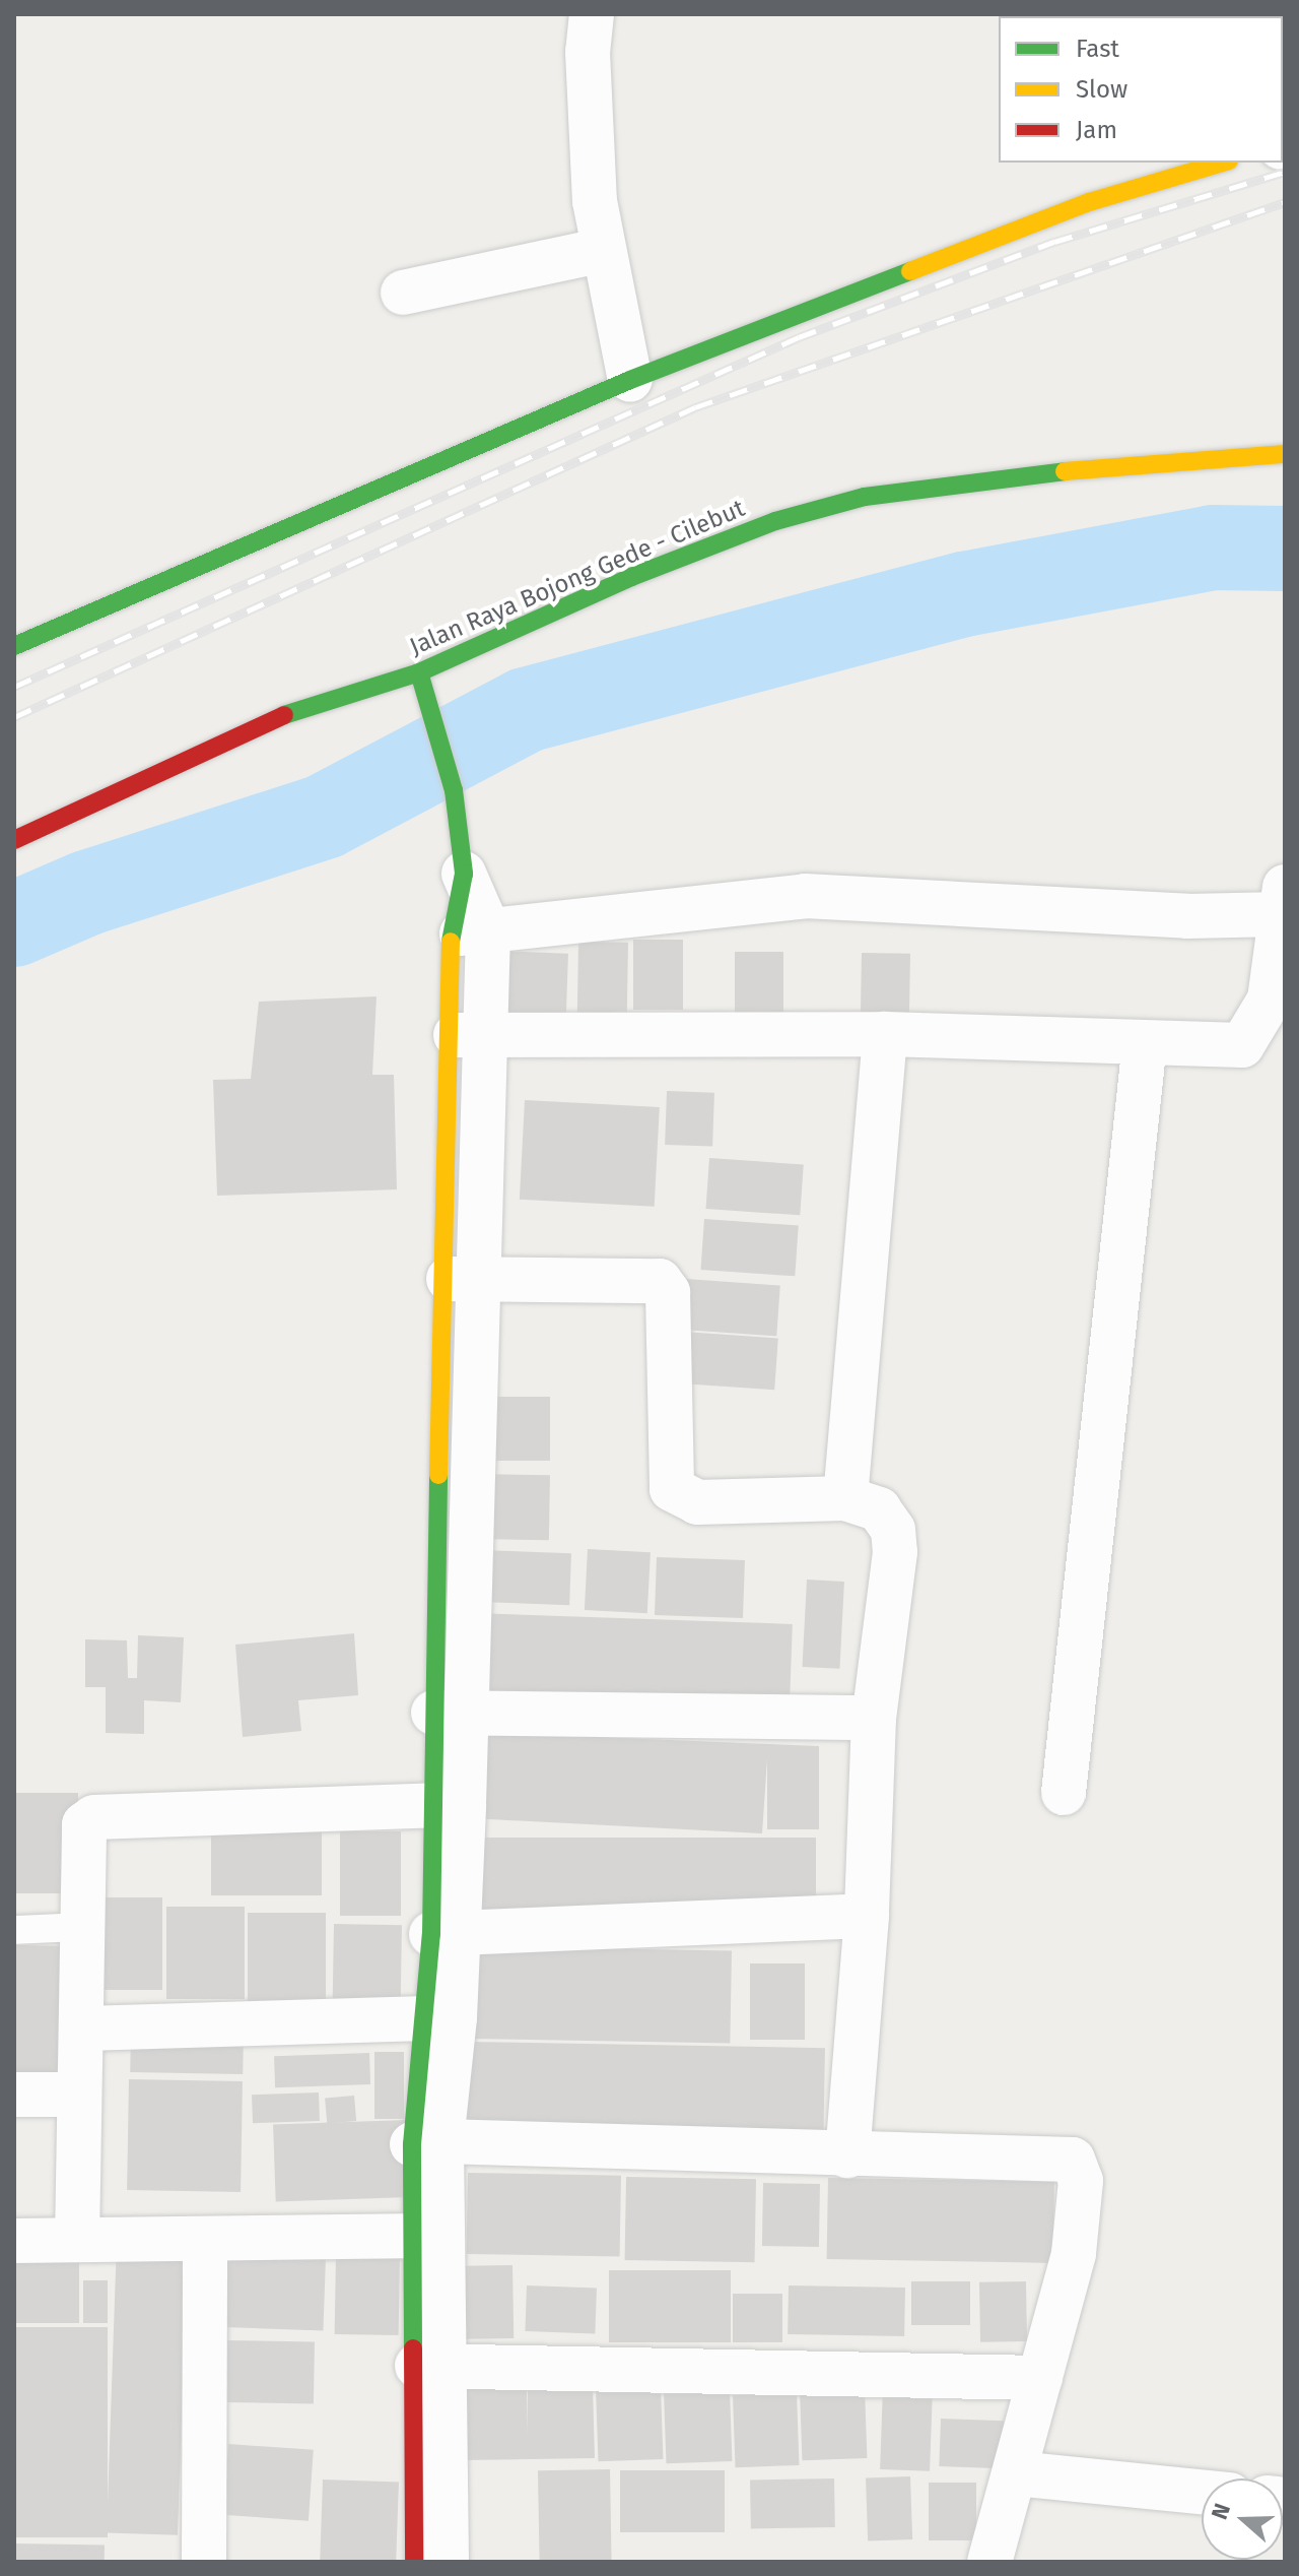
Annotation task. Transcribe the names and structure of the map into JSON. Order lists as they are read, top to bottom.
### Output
{
  "streets": {
    "street": ["Jalan Raya Bojong Gede - Cilebut"]
  },
  "legend": ["Fast", "Slow", "Jam"],
  "north": "left"
}
